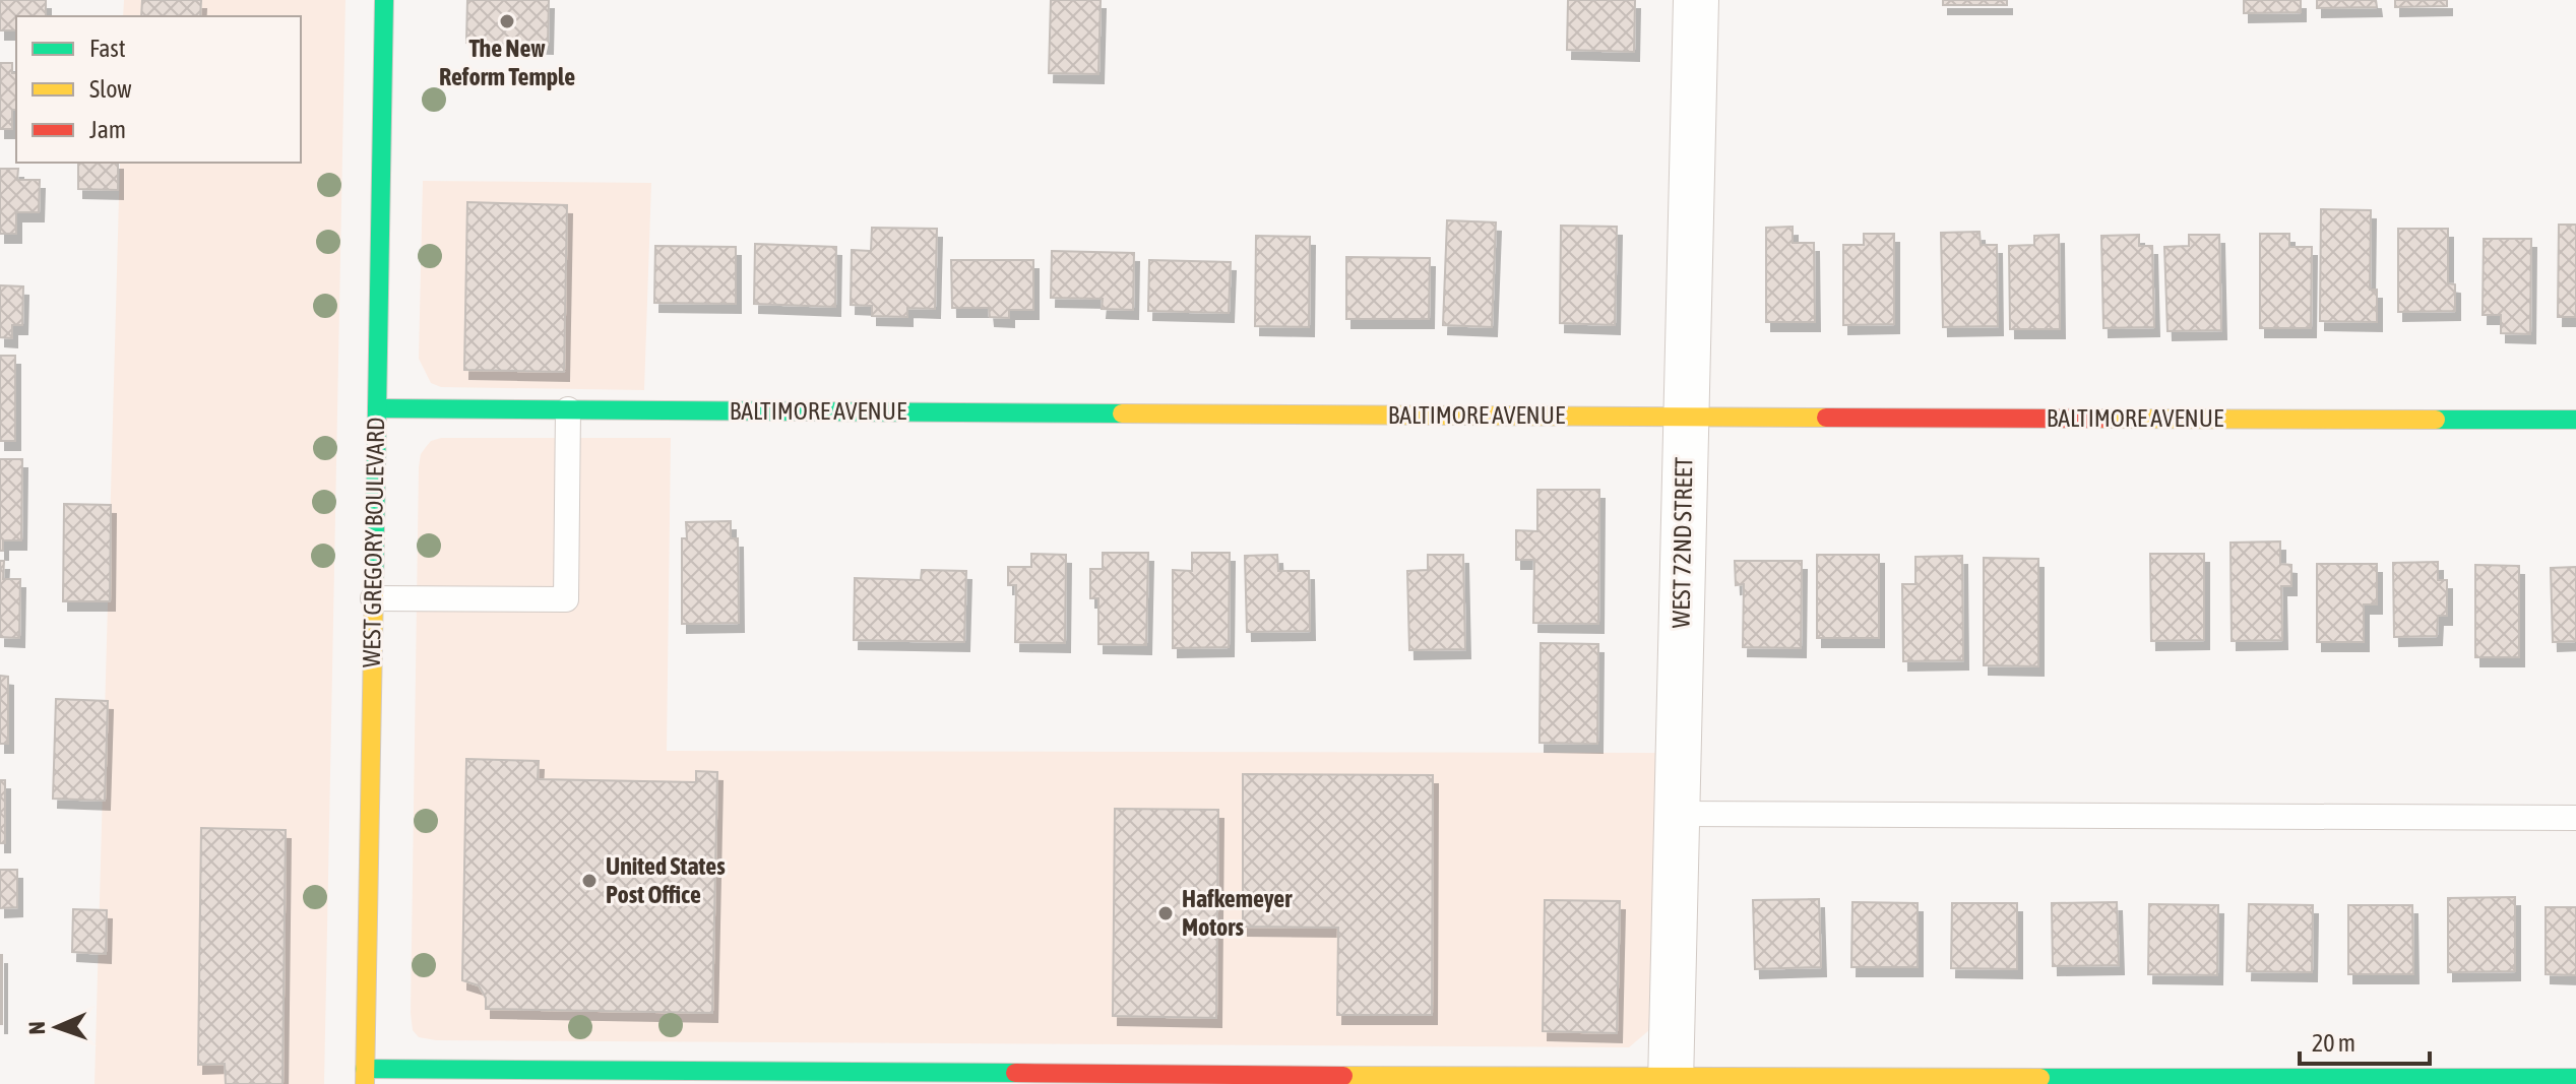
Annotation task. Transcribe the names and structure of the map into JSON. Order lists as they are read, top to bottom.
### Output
{
  "streets": {
    "street": ["BALTIMORE AVENUE", "WEST GREGORY BOULEVARD", "WEST 72ND STREET"]
  },
  "crossings": [
    ["BALTIMORE AVENUE", "WEST GREGORY BOULEVARD"],
    ["BALTIMORE AVENUE", "WEST 72ND STREET"]
  ],
  "places": ["The New Reform Temple", "United States Post Office", "Hafkemeyer Motors"],
  "legend": ["Fast", "Slow", "Jam"],
  "scale_bar": "20 m",
  "north": "left"
}
